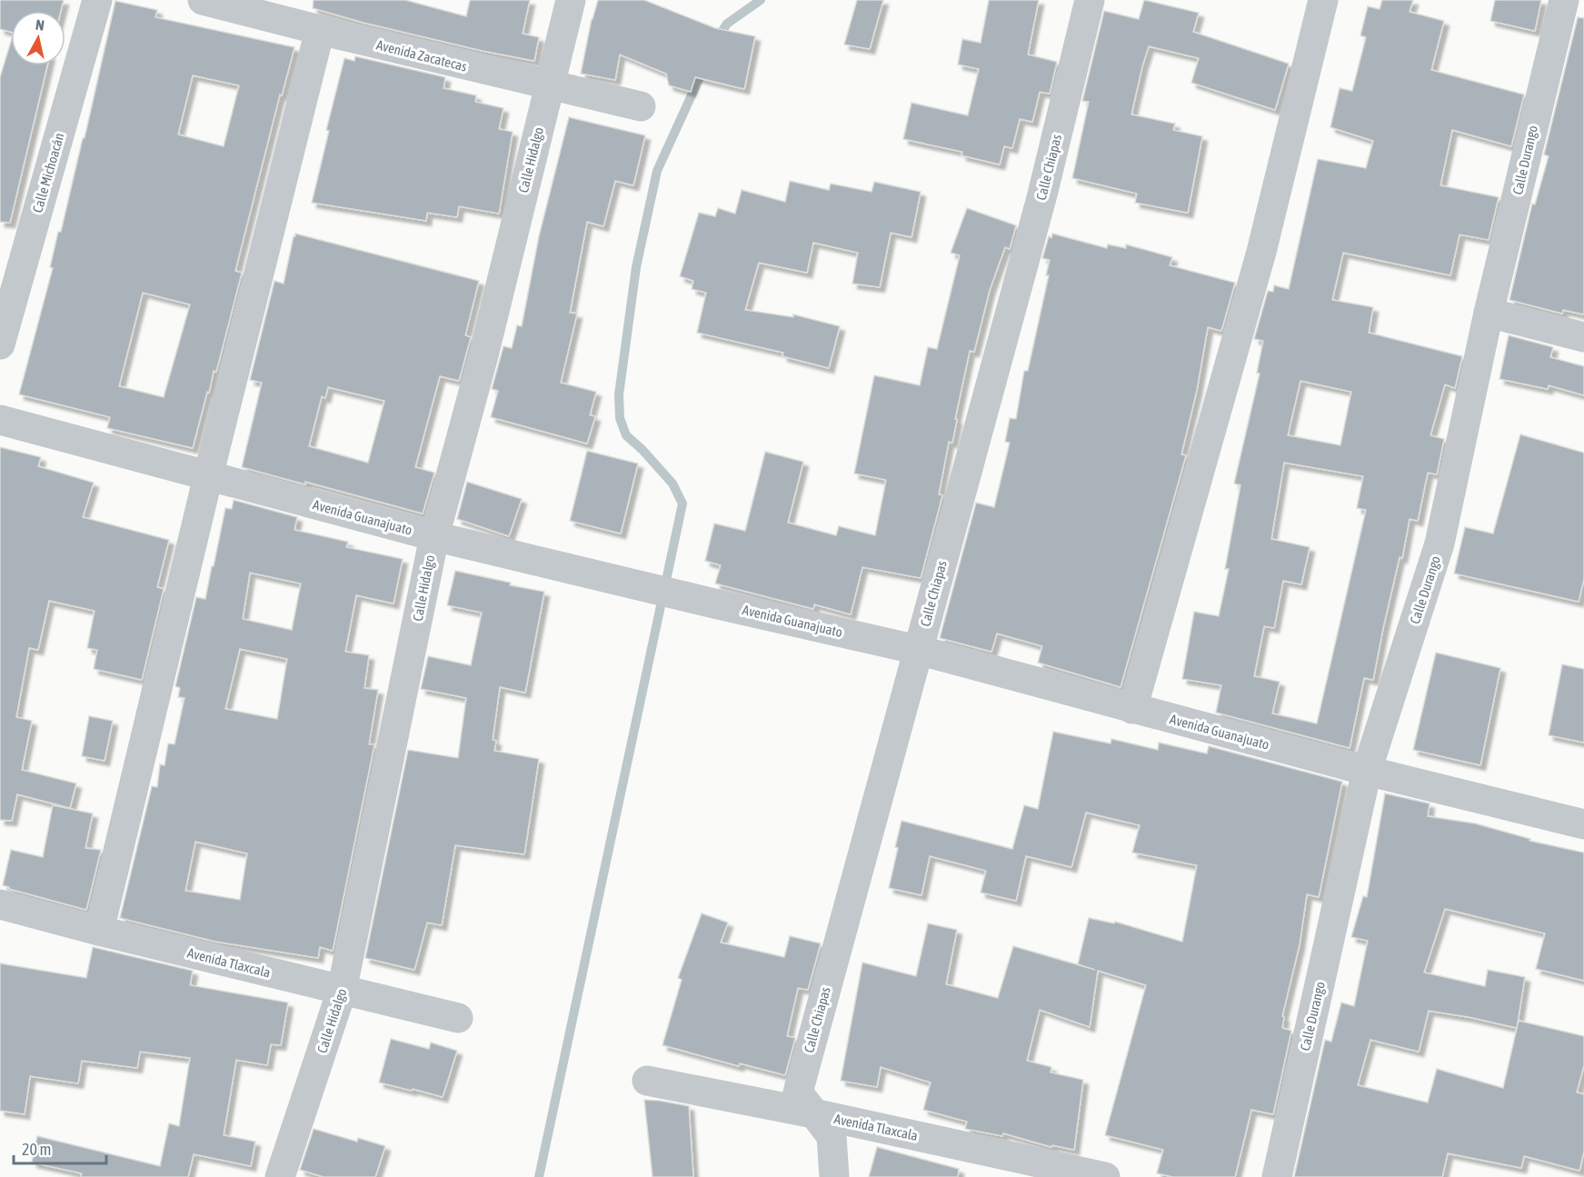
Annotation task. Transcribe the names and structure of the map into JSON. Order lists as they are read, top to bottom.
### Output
{
  "streets": {
    "street": [
      "Avenida Zacatecas",
      "Calle Hidalgo",
      "Calle Durango",
      "Calle Chiapas",
      "Calle Michoacán",
      "Avenida Guanajuato",
      "Avenida Tlaxcala"
    ]
  },
  "crossings": [
    ["Avenida Zacatecas", "Calle Hidalgo"],
    ["Calle Hidalgo", "Avenida Guanajuato"],
    ["Calle Hidalgo", "Avenida Tlaxcala"],
    ["Calle Durango", "Avenida Guanajuato"],
    ["Calle Chiapas", "Avenida Guanajuato"],
    ["Calle Chiapas", "Avenida Tlaxcala"]
  ],
  "scale_bar": "20 m",
  "north": "top"
}
